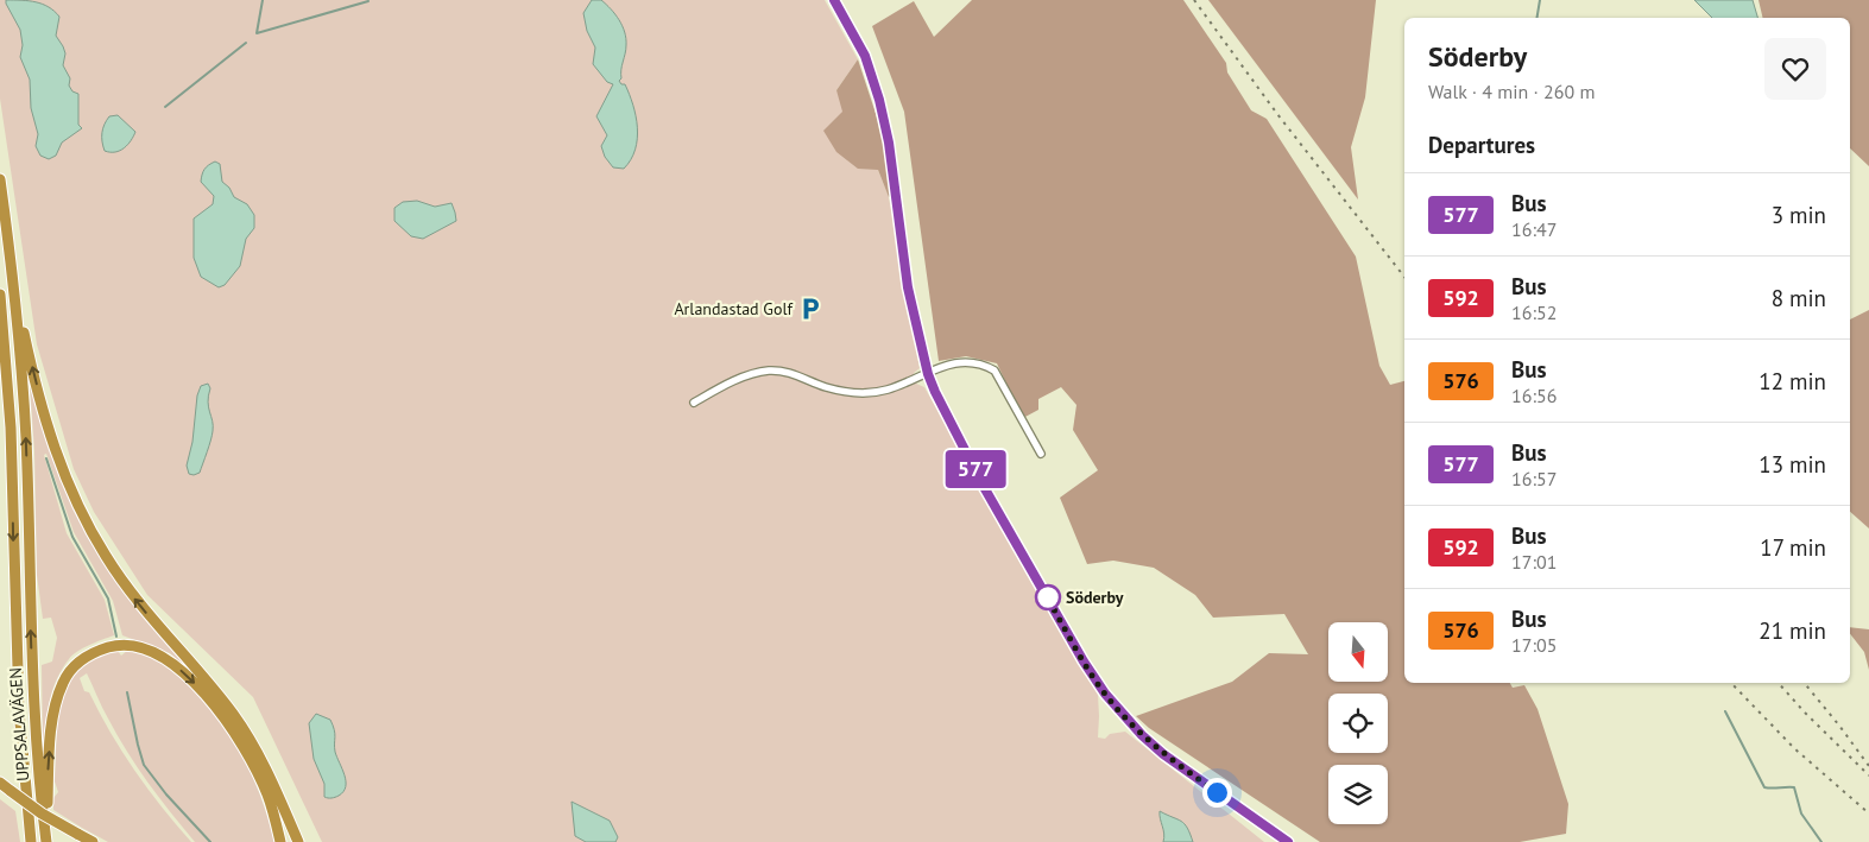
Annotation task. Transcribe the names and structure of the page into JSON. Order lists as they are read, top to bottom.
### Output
{
  "streets": {
    "highway": ["UPPSALAVÄGEN"]
  },
  "places": {
    "parking": ["Arlandastad Golf"],
    "other": ["Söderby"]
  },
  "lines": ["bus line 577"],
  "north": "bottom",
  "page": {
    "on_map": "577",
    "heading": [
      ["Söderby", "Walk · 4 min · 260 m"],
      "Departures"
    ],
    "list": [
      {
        "mark": "577",
        "name": "Bus",
        "note": "16:47",
        "value": "3 min"
      },
      {
        "mark": "592",
        "name": "Bus",
        "note": "16:52",
        "value": "8 min"
      },
      {
        "mark": "576",
        "name": "Bus",
        "note": "16:56",
        "value": "12 min"
      },
      {
        "mark": "577",
        "name": "Bus",
        "note": "16:57",
        "value": "13 min"
      },
      {
        "mark": "592",
        "name": "Bus",
        "note": "17:01",
        "value": "17 min"
      },
      {
        "mark": "576",
        "name": "Bus",
        "note": "17:05",
        "value": "21 min"
      }
    ]
  }
}
